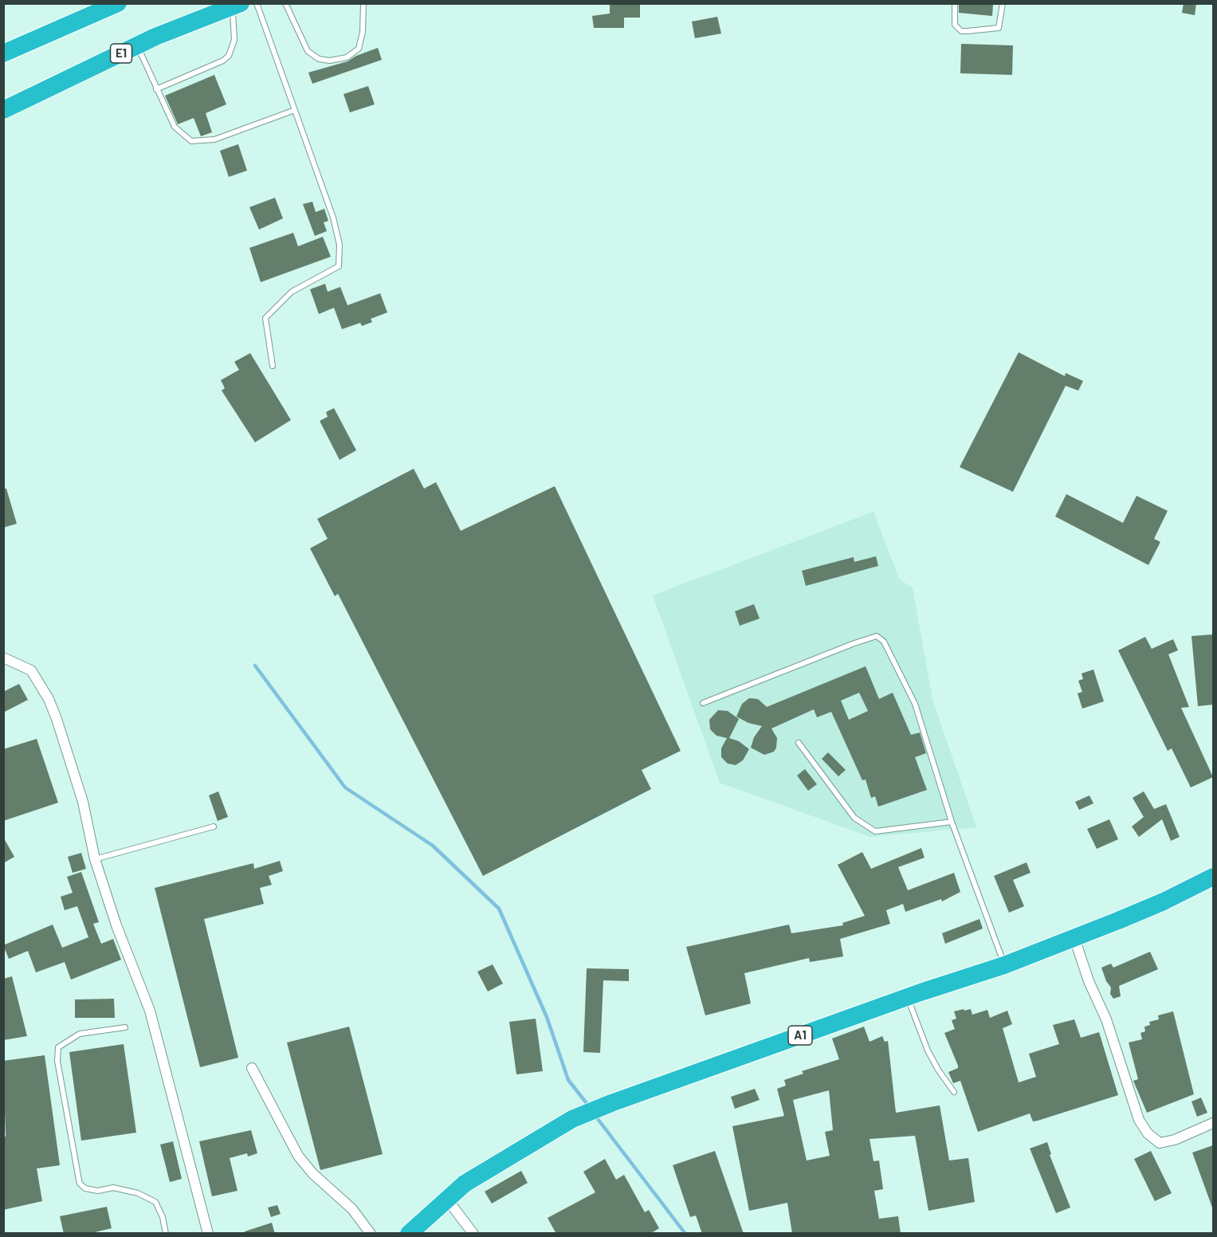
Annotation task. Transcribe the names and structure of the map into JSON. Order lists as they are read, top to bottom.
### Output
{
  "streets": {
    "highway": ["E1", "A1"]
  }
}
